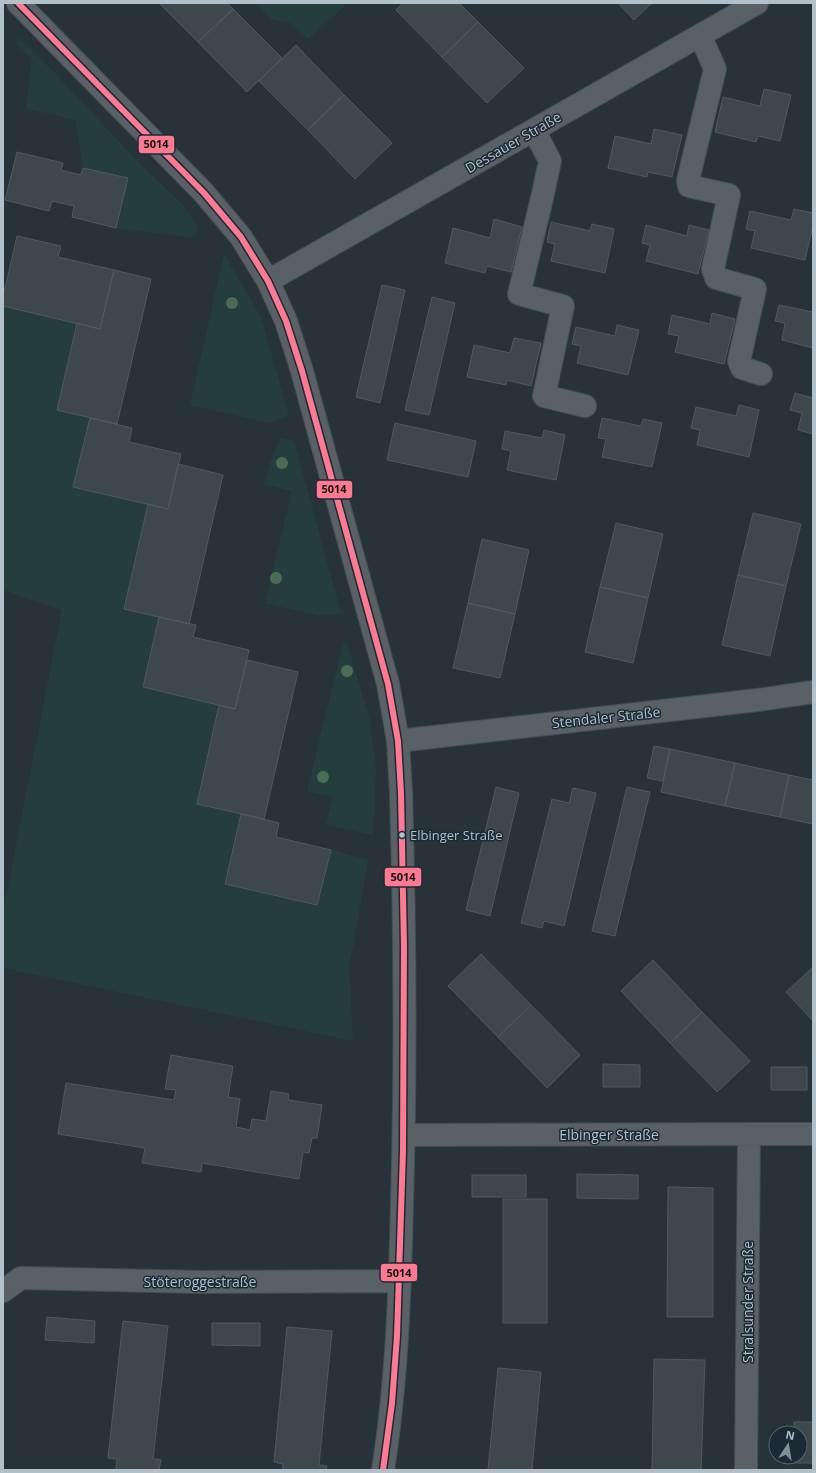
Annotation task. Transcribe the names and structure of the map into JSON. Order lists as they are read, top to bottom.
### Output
{
  "streets": {
    "street": [
      "Dessauer Straße",
      "Stendaler Straße",
      "Elbinger Straße",
      "Stöteroggestraße",
      "Stralsunder Straße"
    ]
  },
  "crossings": [
    ["Elbinger Straße", "Stralsunder Straße"]
  ],
  "places": ["Elbinger Straße"],
  "lines": ["transit line 5014"],
  "north": "top"
}
